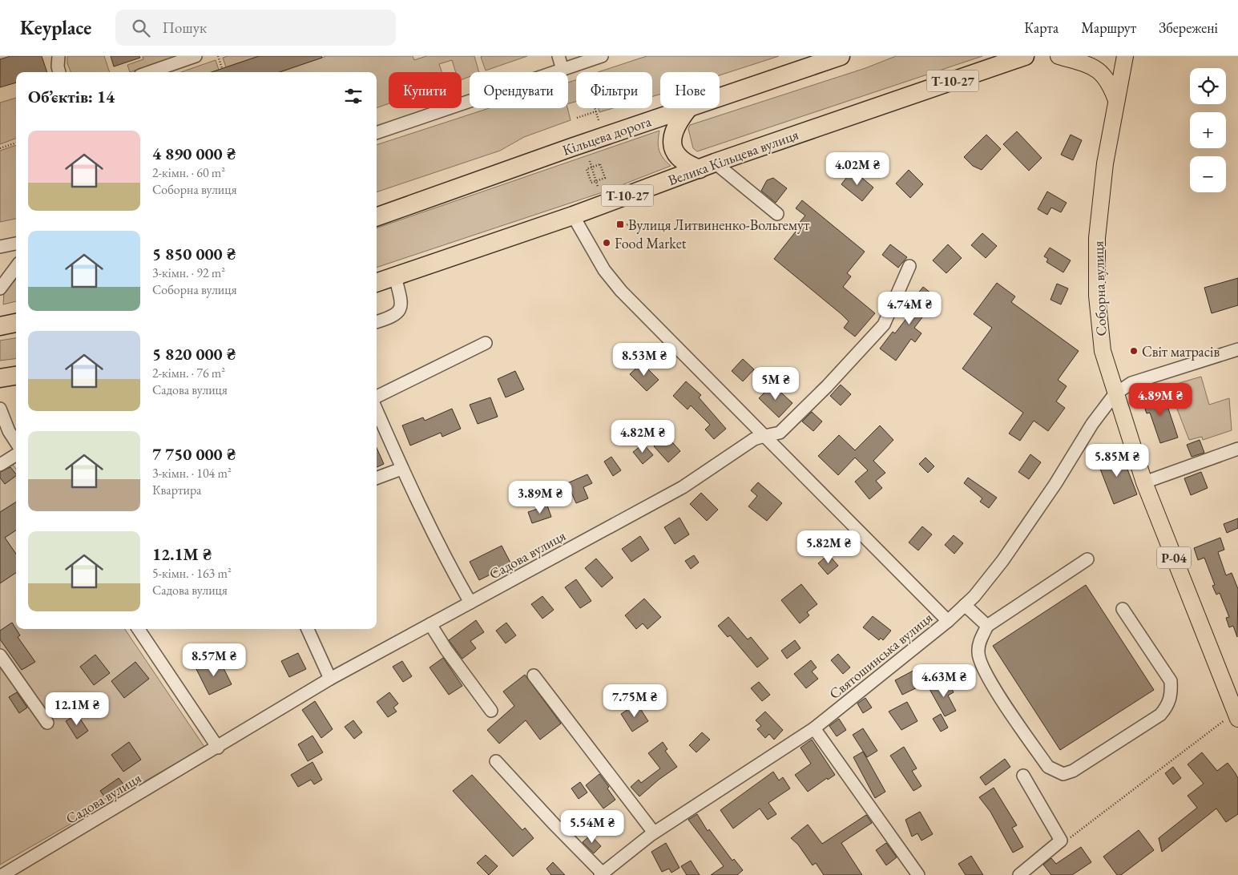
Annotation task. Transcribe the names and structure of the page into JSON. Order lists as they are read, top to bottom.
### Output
{
  "streets": {
    "highway": ["Т-10-27", "Кільцева дорога", "Велика Кільцева вулиця"],
    "main road": ["Соборна вулиця", "Р-04"],
    "street": ["Садова вулиця", "Святошинська вулиця"]
  },
  "crossings": [
    ["Соборна вулиця", "Святошинська вулиця"]
  ],
  "places": {
    "transit": ["Вулиця Литвиненко-Вольгемут"],
    "other": ["Food Market", "Світ матрасів"]
  },
  "page": {
    "header": "Keyplace",
    "search": "Пошук",
    "nav": ["Карта", "Маршрут", "Збережені"],
    "map_buttons": ["+", "−"],
    "chip": [
      "Купити",
      "Орендувати",
      "Фільтри",
      "Нове"
    ],
    "heading": "Об’єктів: 14",
    "list": [
      {
        "name": "4 890 000 ₴",
        "note": "2-кімн. · 60 m² · Соборна вулиця"
      },
      {
        "name": "5 850 000 ₴",
        "note": "3-кімн. · 92 m² · Соборна вулиця"
      },
      {
        "name": "5 820 000 ₴",
        "note": "2-кімн. · 76 m² · Садова вулиця"
      },
      {
        "name": "7 750 000 ₴",
        "note": "3-кімн. · 104 m² · Квартира"
      },
      {
        "name": "12.1M ₴",
        "note": "5-кімн. · 163 m² · Садова вулиця"
      }
    ],
    "price": [
      "4.02M ₴",
      "4.74M ₴",
      "8.53M ₴",
      "5M ₴",
      "4.89M ₴",
      "4.82M ₴",
      "5.85M ₴",
      "3.89M ₴",
      "5.82M ₴",
      "8.57M ₴",
      "4.63M ₴",
      "7.75M ₴",
      "12.1M ₴",
      "5.54M ₴"
    ]
  }
}
